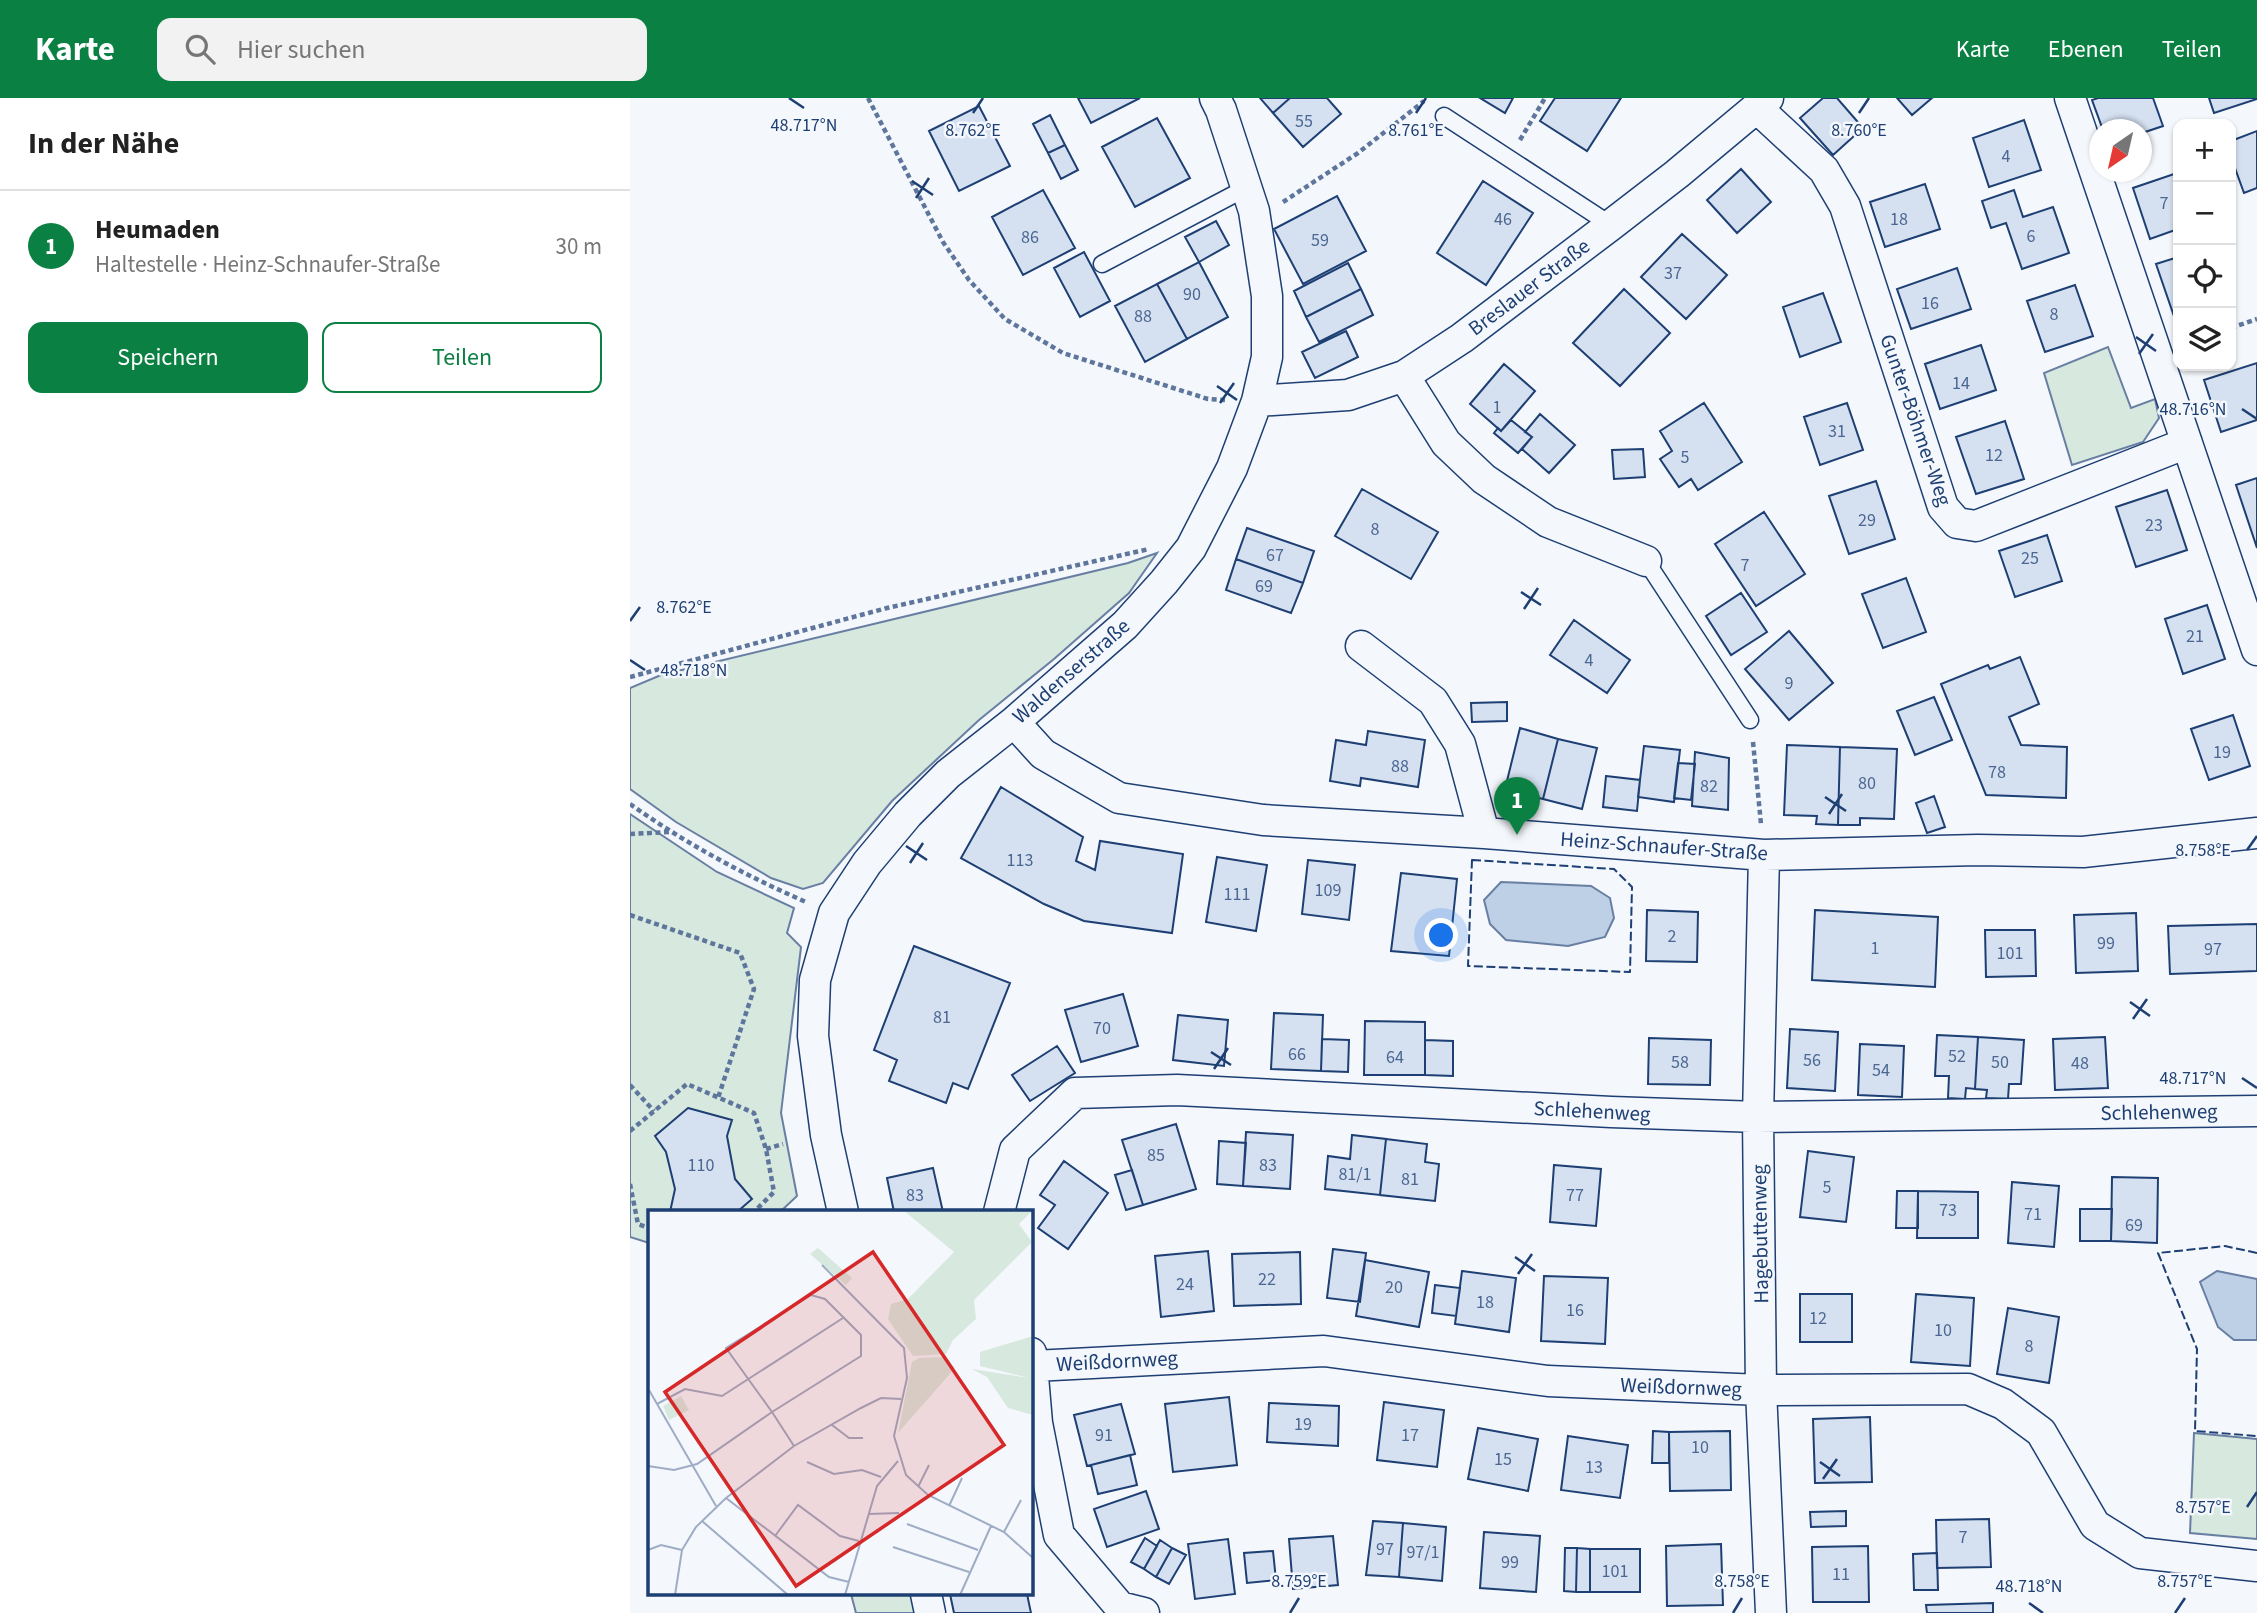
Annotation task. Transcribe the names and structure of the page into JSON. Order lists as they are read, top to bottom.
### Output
{
  "streets": {
    "street": [
      "Breslauer Straße",
      "Gunter-Böhmer-Weg",
      "Waldenserstraße",
      "Heinz-Schnaufer-Straße",
      "Schlehenweg",
      "Hagebuttenweg",
      "Weißdornweg"
    ]
  },
  "crossings": [
    ["Breslauer Straße", "Gunter-Böhmer-Weg"],
    ["Breslauer Straße", "Waldenserstraße"],
    ["Waldenserstraße", "Heinz-Schnaufer-Straße"],
    ["Heinz-Schnaufer-Straße", "Hagebuttenweg"],
    ["Schlehenweg", "Hagebuttenweg"],
    ["Hagebuttenweg", "Weißdornweg"]
  ],
  "house_numbers": [
    "55",
    "4",
    "7",
    "46",
    "18",
    "6",
    "86",
    "59",
    "37",
    "90",
    "16",
    "8",
    "88",
    "14",
    "1",
    "31",
    "12",
    "5",
    "29",
    "23",
    "8",
    "67",
    "25",
    "7",
    "69",
    "21",
    "4",
    "9",
    "19",
    "88",
    "78",
    "80",
    "82",
    "113",
    "109",
    "111",
    "2",
    "99",
    "1",
    "97",
    "101",
    "81",
    "70",
    "66",
    "52",
    "64",
    "56",
    "58",
    "50",
    "48",
    "54",
    "85",
    "110",
    "83",
    "81/1",
    "81",
    "5",
    "83",
    "77",
    "73",
    "71",
    "69",
    "22",
    "24",
    "20",
    "18",
    "16",
    "12",
    "10",
    "8",
    "19",
    "91",
    "17",
    "10",
    "15",
    "13",
    "7",
    "97",
    "97/1",
    "99",
    "101",
    "11"
  ],
  "north": "bottom left",
  "page": {
    "header": "Karte",
    "search": "Hier suchen",
    "nav": ["Karte", "Ebenen", "Teilen"],
    "heading": "In der Nähe",
    "map_buttons": ["+", "−"],
    "list": [
      {
        "mark": "1",
        "name": "Heumaden",
        "note": "Haltestelle · Heinz-Schnaufer-Straße",
        "value": "30 m"
      }
    ],
    "buttons": ["Speichern", "Teilen"],
    "pins": "1"
  },
  "coordinates": [
    "48.717°N",
    "8.762°E",
    "8.761°E",
    "8.760°E",
    "48.716°N",
    "48.718°N",
    "8.758°E",
    "8.757°E",
    "8.759°E"
  ]
}
